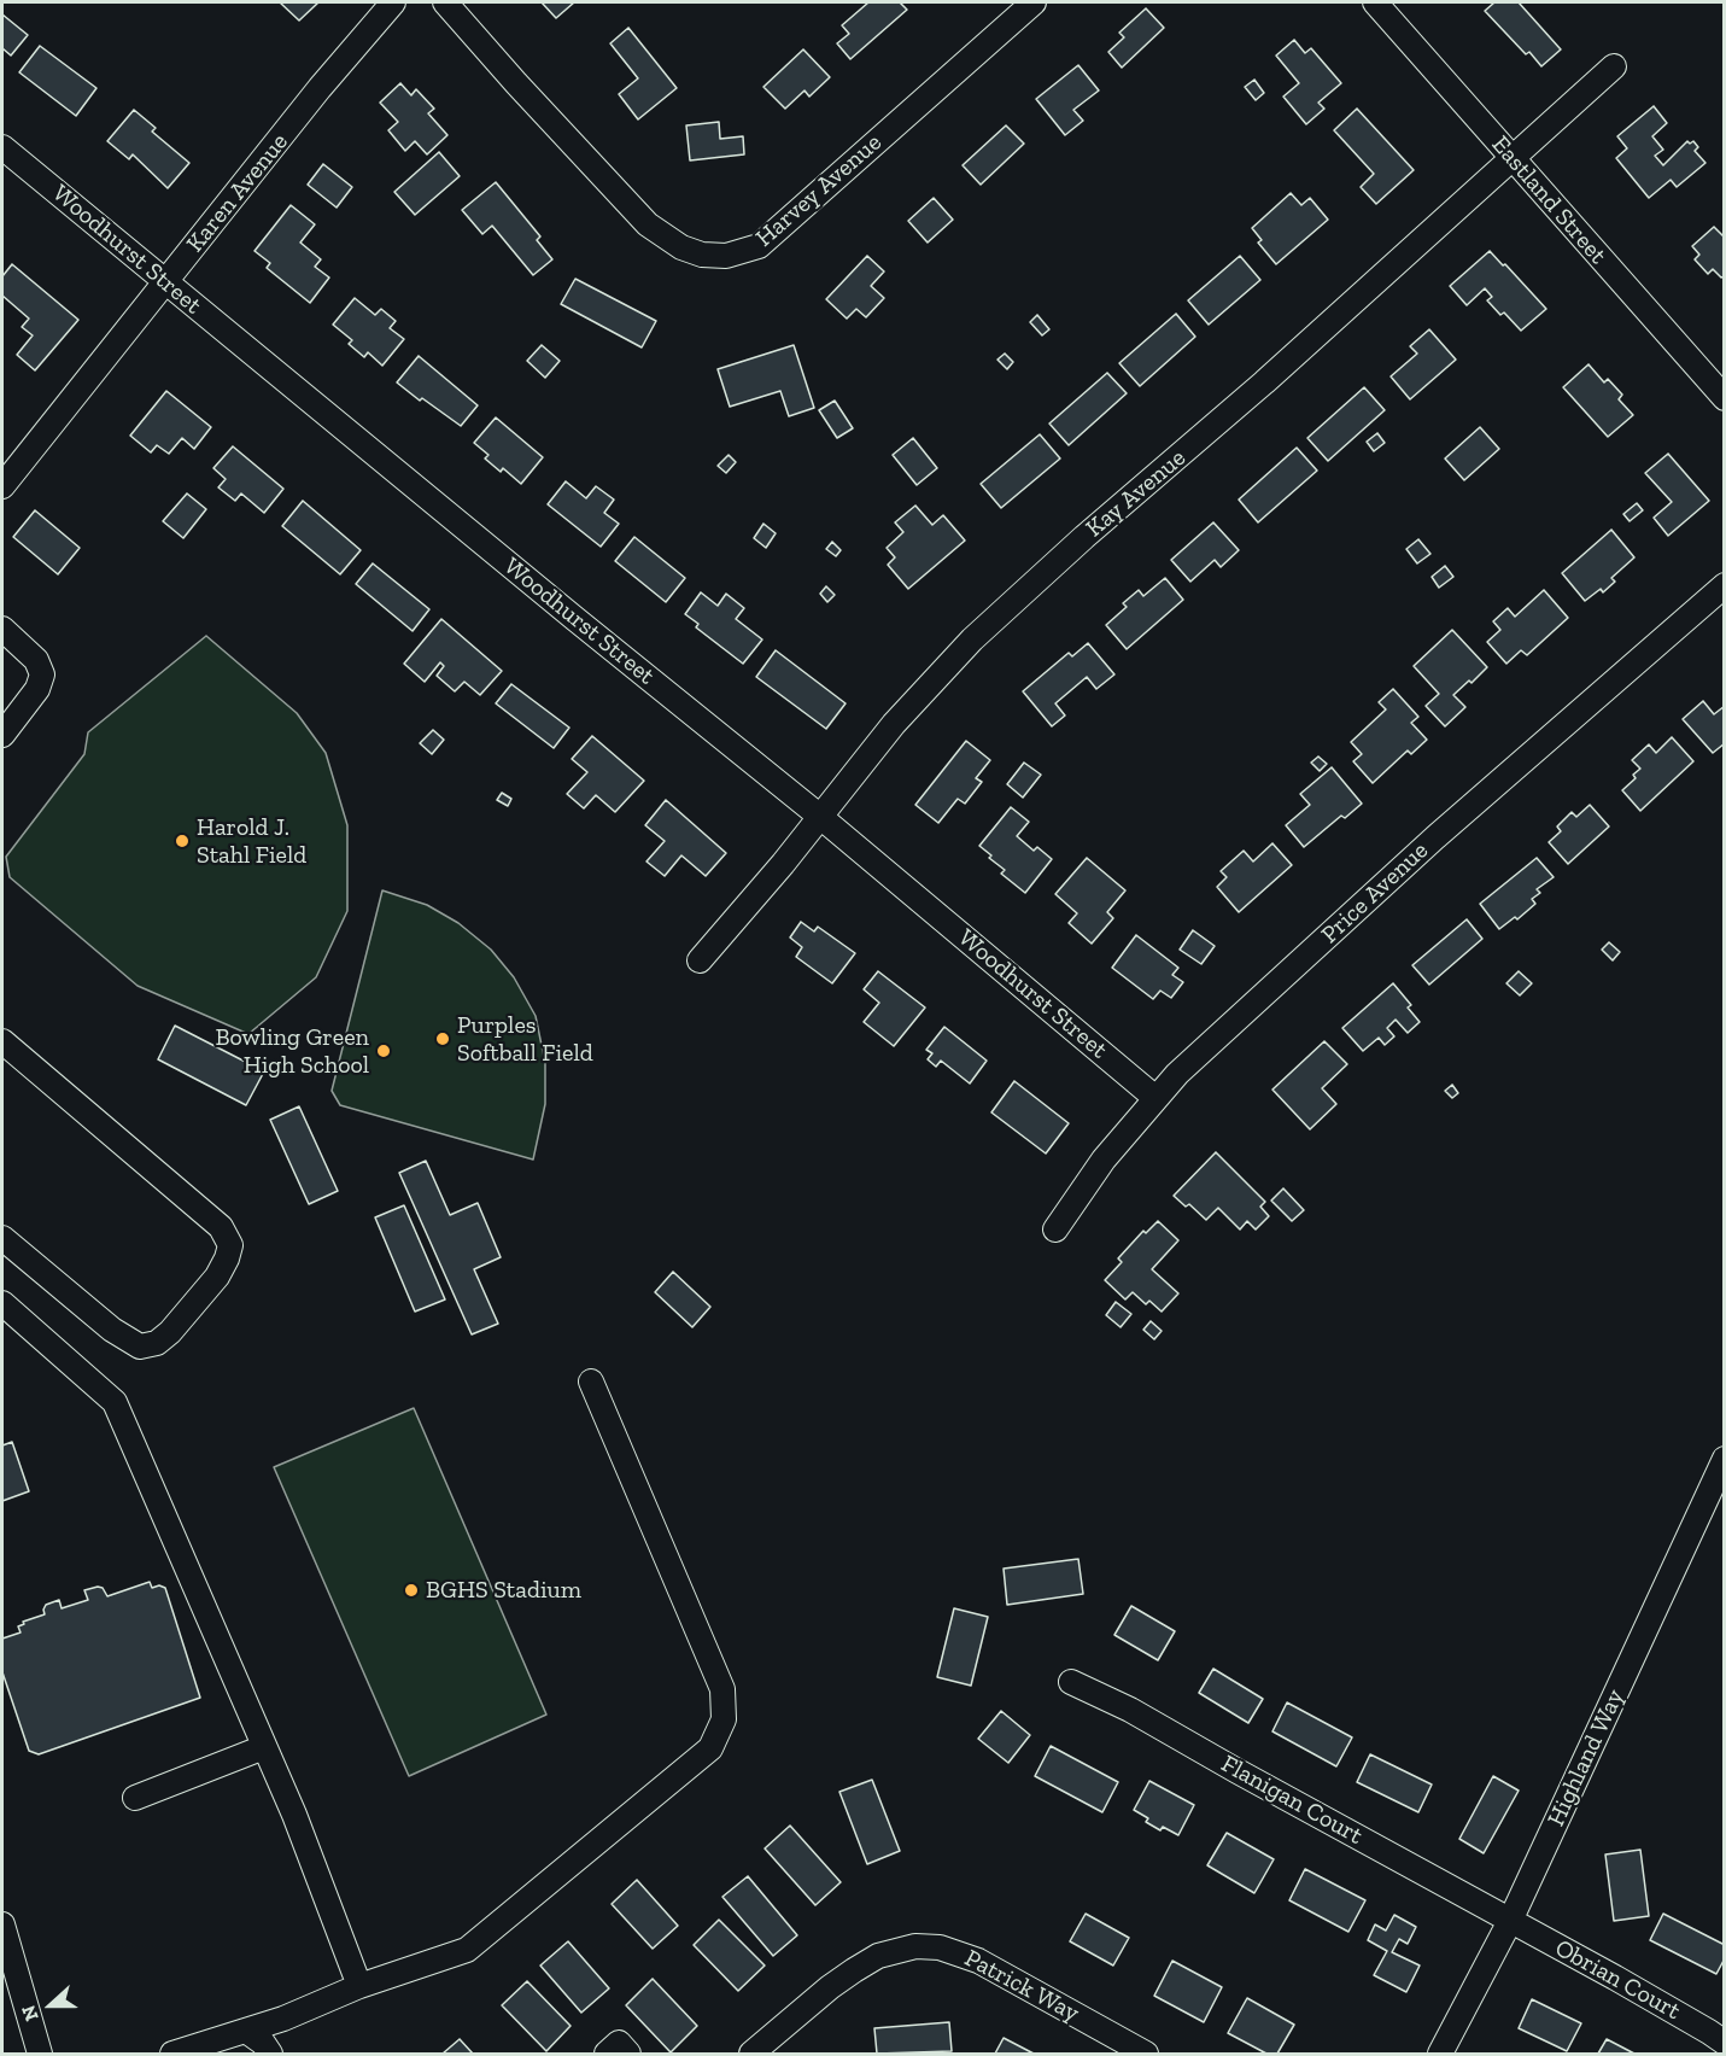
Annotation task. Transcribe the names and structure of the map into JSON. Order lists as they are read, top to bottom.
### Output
{
  "streets": {
    "street": [
      "Harvey Avenue",
      "Karen Avenue",
      "Eastland Street",
      "Woodhurst Street",
      "Kay Avenue",
      "Price Avenue",
      "Highland Way",
      "Flanigan Court",
      "Obrian Court",
      "Patrick Way"
    ]
  },
  "crossings": [
    ["Karen Avenue", "Woodhurst Street"],
    ["Eastland Street", "Kay Avenue"],
    ["Woodhurst Street", "Kay Avenue"],
    ["Woodhurst Street", "Price Avenue"],
    ["Highland Way", "Flanigan Court"],
    ["Highland Way", "Obrian Court"],
    ["Flanigan Court", "Obrian Court"]
  ],
  "places": [
    "Harold J. Stahl Field",
    "Purples Softball Field",
    "Bowling Green High School",
    "BGHS Stadium"
  ],
  "north": "left"
}
